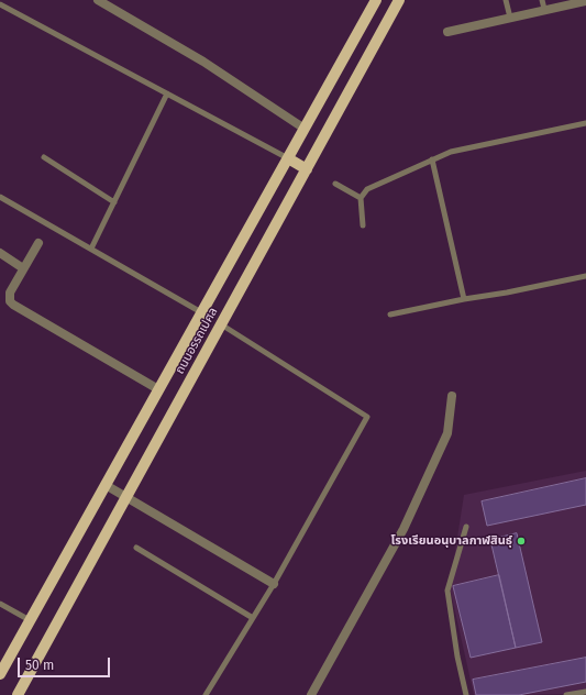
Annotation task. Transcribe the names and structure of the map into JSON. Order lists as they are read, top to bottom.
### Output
{
  "streets": {
    "main road": ["ถนนอรรถเปศล"]
  },
  "places": ["โรงเรียนอนุบาลกาฬสินธุ์"],
  "scale_bar": "50 m"
}
